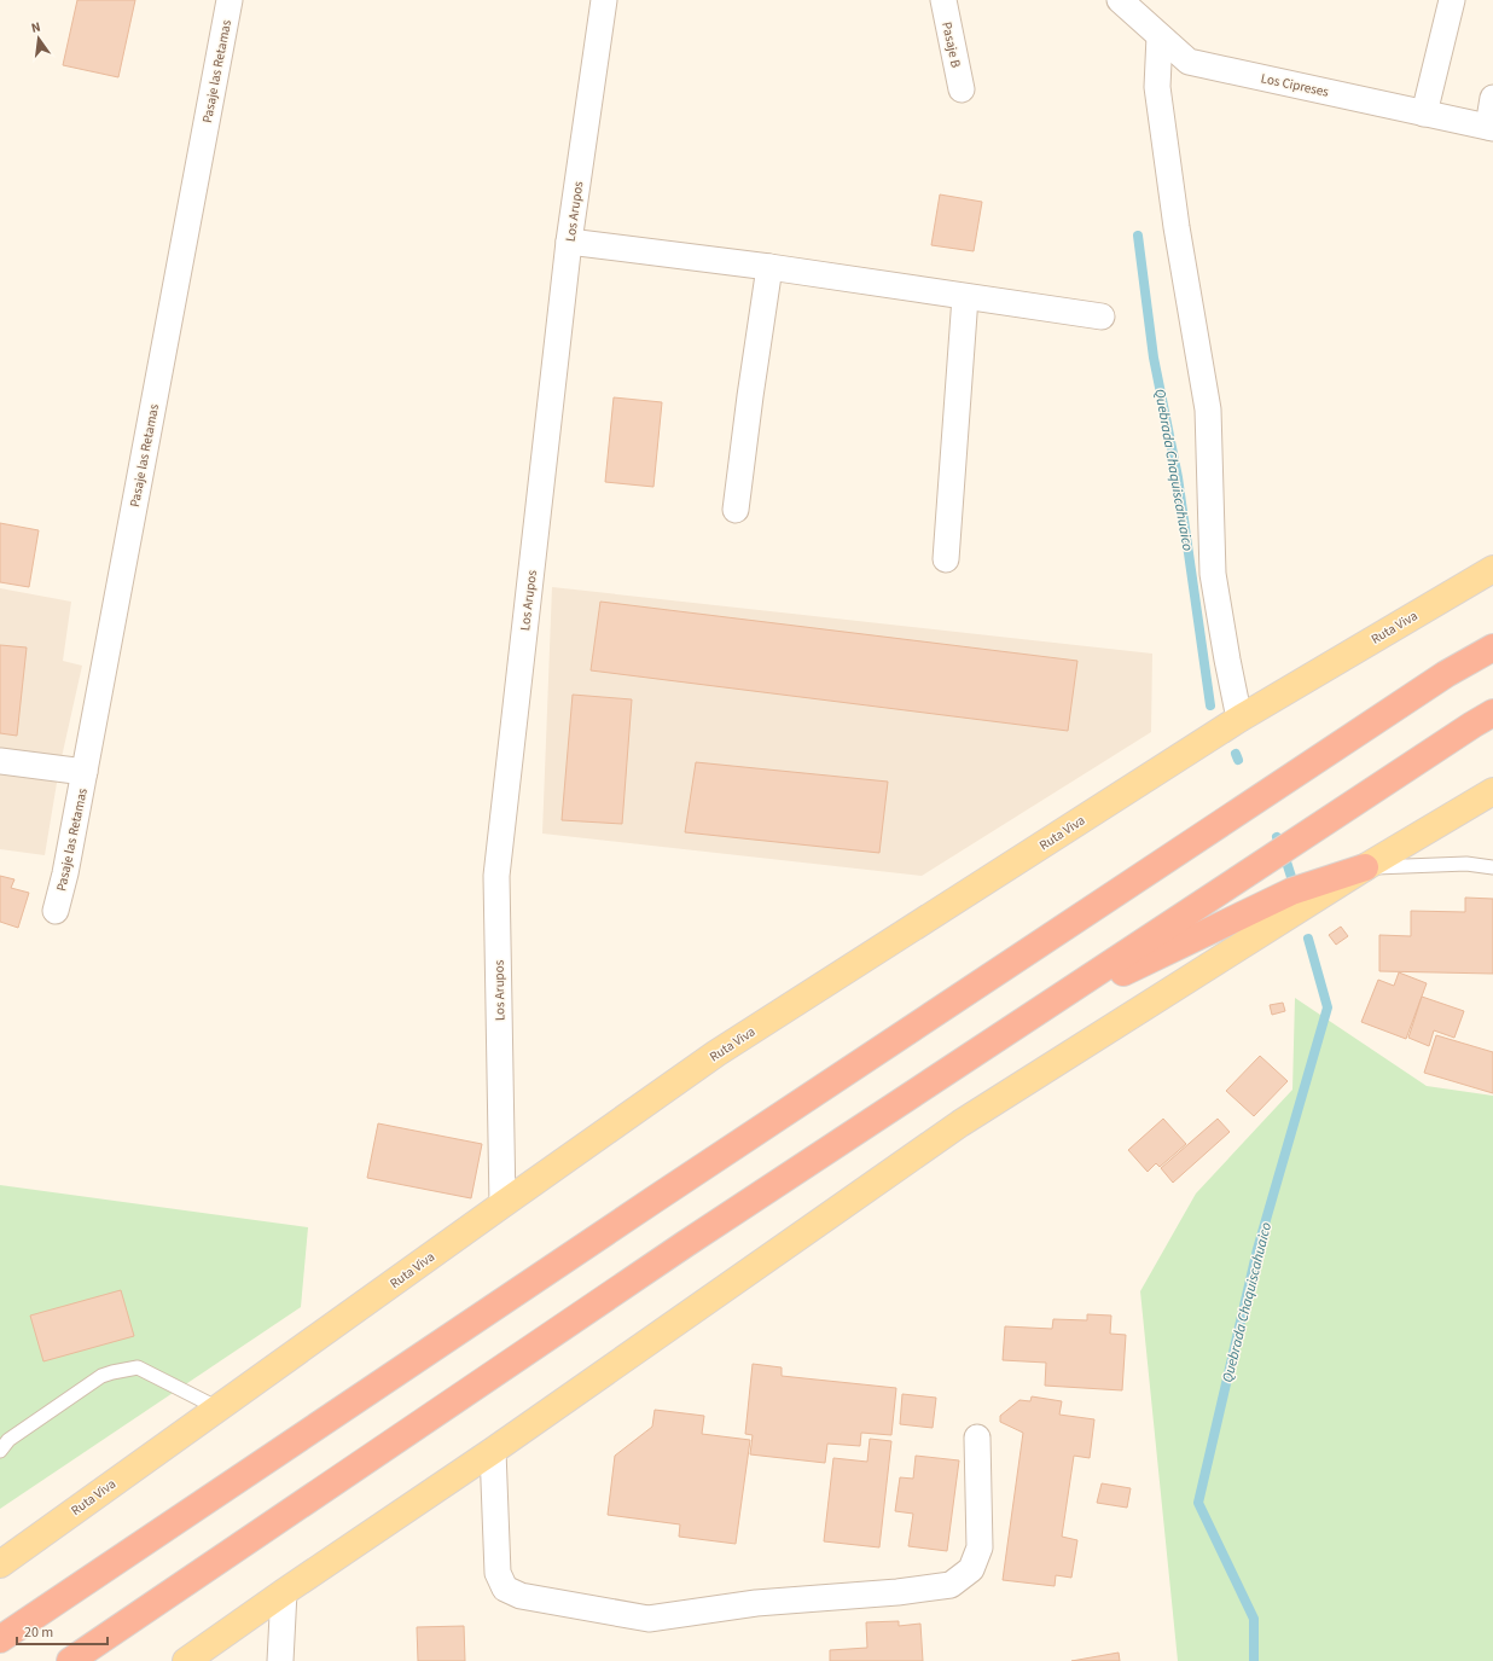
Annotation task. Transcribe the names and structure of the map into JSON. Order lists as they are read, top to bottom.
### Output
{
  "streets": {
    "main road": ["Ruta Viva"],
    "street": [
      "Pasaje B",
      "Pasaje las Retamas",
      "Los Cipreses",
      "Los Arupos"
    ]
  },
  "crossings": [
    ["Los Arupos", "Ruta Viva"]
  ],
  "water": ["Quebrada Chaquiscahuaico"],
  "scale_bar": "20 m",
  "north": "top"
}
